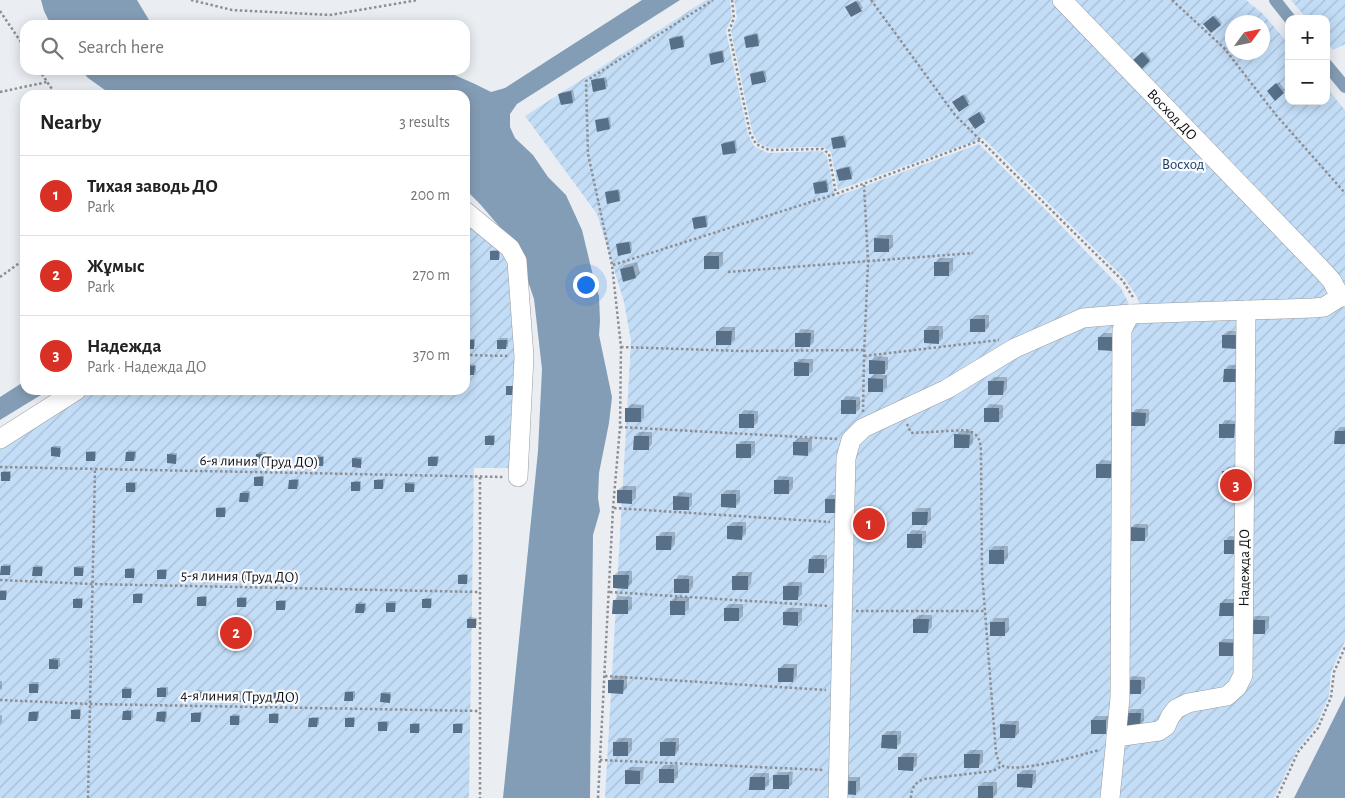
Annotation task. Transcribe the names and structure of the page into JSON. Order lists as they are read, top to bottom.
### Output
{
  "streets": {
    "street": ["Восход ДО", "Надежда ДО"],
    "path": ["6-я линия (Труд ДО)", "5-я линия (Труд ДО)", "4-я линия (Труд ДО)"]
  },
  "parks": ["Восход"],
  "north": "top right",
  "page": {
    "map_buttons": ["+", "−"],
    "search": "Search here",
    "heading": ["Nearby", "3 results"],
    "list": [
      {
        "mark": "1",
        "name": "Тихая заводь ДО",
        "note": "Park",
        "value": "200 m"
      },
      {
        "mark": "2",
        "name": "Жұмыс",
        "note": "Park",
        "value": "270 m"
      },
      {
        "mark": "3",
        "name": "Надежда",
        "note": "Park · Надежда ДО",
        "value": "370 m"
      }
    ],
    "pins": ["3", "1", "2"]
  }
}
